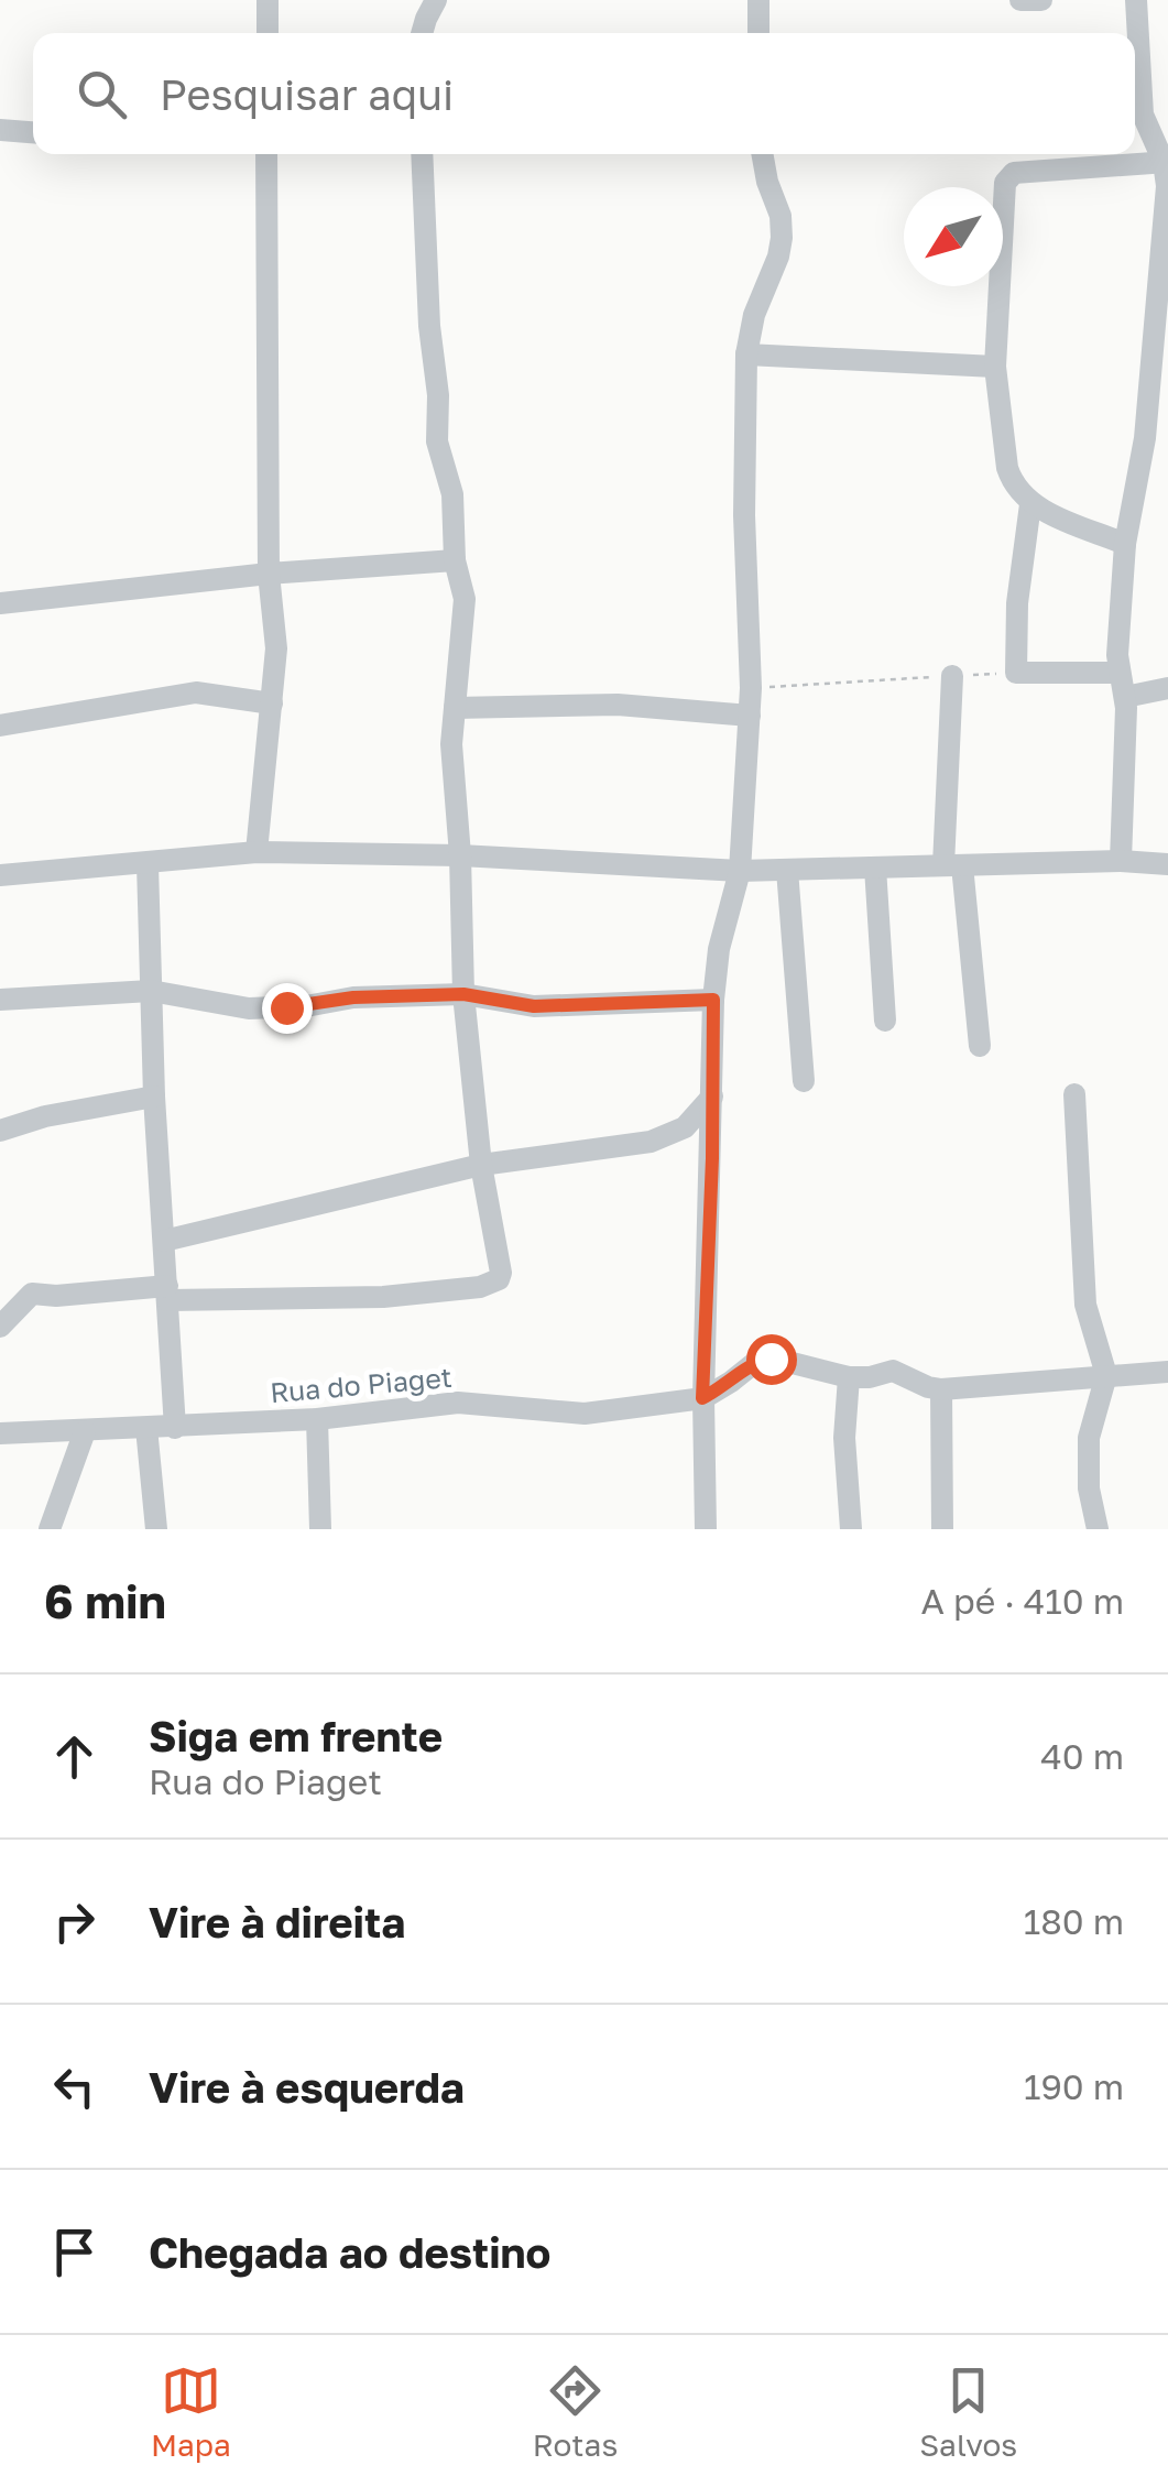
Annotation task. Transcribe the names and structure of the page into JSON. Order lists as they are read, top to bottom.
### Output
{
  "streets": {
    "street": ["Rua do Piaget"]
  },
  "north": "bottom left",
  "page": {
    "search": "Pesquisar aqui",
    "heading": ["6 min", "A pé · 410 m"],
    "list": [
      ["Siga em frente", "Rua do Piaget", "40 m"],
      ["Vire à direita", "180 m"],
      ["Vire à esquerda", "190 m"],
      "Chegada ao destino"
    ],
    "nav": ["Mapa", "Rotas", "Salvos"]
  }
}
